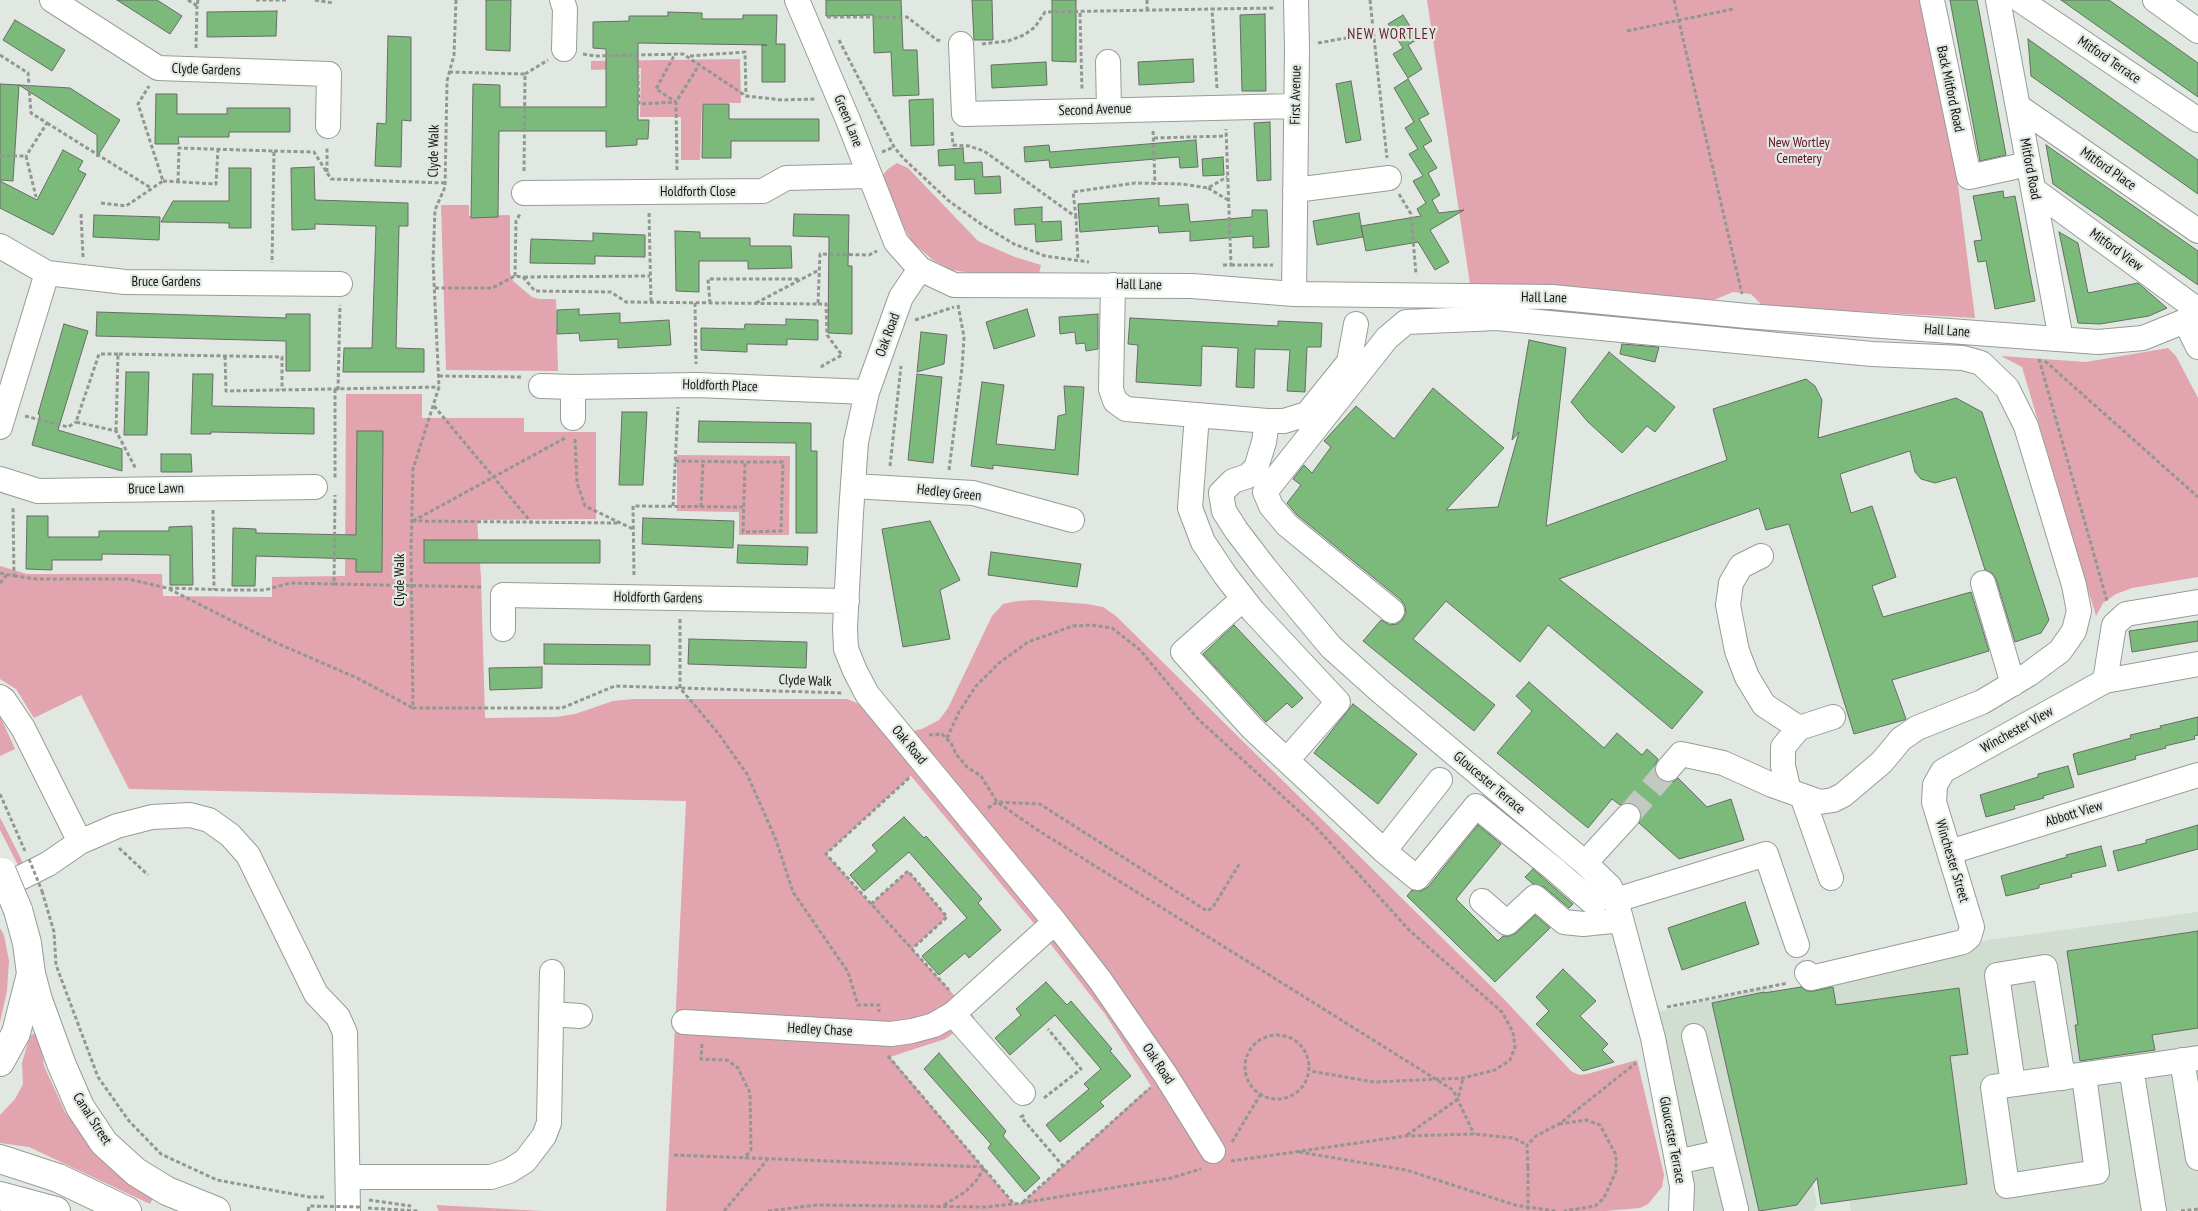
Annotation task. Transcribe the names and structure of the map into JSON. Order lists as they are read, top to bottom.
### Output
{
  "streets": {
    "main road": ["Canal Street"],
    "street": [
      "Mitford Terrace",
      "Clyde Gardens",
      "Back Mitford Road",
      "First Avenue",
      "Second Avenue",
      "Green Lane",
      "Mitford Road",
      "Mitford Place",
      "Holdforth Close",
      "Mitford View",
      "Bruce Gardens",
      "Hall Lane",
      "Oak Road",
      "Holdforth Place",
      "Bruce Lawn",
      "Hedley Green",
      "Holdforth Gardens",
      "Winchester View",
      "Gloucester Terrace",
      "Abbott View",
      "Winchester Street",
      "Hedley Chase"
    ],
    "path": ["Clyde Walk"]
  },
  "crossings": [
    ["Back Mitford Road", "Mitford Road"],
    ["First Avenue", "Second Avenue"],
    ["First Avenue", "Hall Lane"],
    ["Green Lane", "Holdforth Close"],
    ["Green Lane", "Hall Lane"],
    ["Clyde Walk", "Oak Road"],
    ["Mitford Road", "Mitford Place"],
    ["Mitford Road", "Mitford View"],
    ["Mitford Road", "Hall Lane"],
    ["Mitford View", "Hall Lane"],
    ["Hall Lane", "Oak Road"],
    ["Oak Road", "Holdforth Place"],
    ["Oak Road", "Hedley Green"],
    ["Oak Road", "Holdforth Gardens"],
    ["Oak Road", "Hedley Chase"],
    ["Winchester View", "Winchester Street"],
    ["Abbott View", "Winchester Street"]
  ],
  "districts": ["NEW WORTLEY"],
  "parks": ["New Wortley Cemetery"]
}
